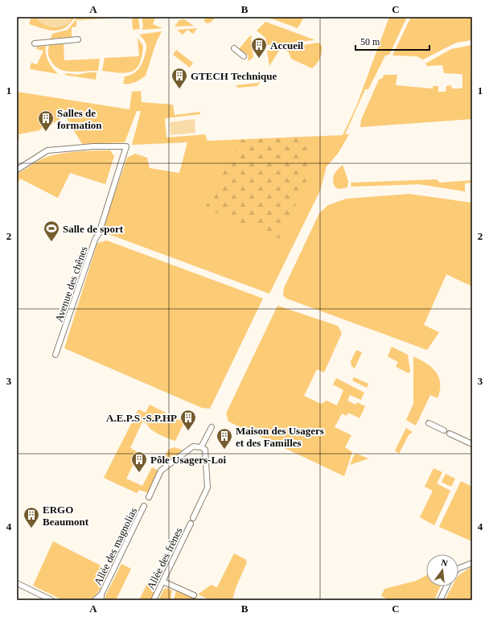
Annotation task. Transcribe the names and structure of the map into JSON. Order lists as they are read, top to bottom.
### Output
{
  "streets": {
    "lane": ["Avenue des chênes", "Allée des magnolias", "Allée des frènes"]
  },
  "places": {
    "building": [
      "Accueil",
      "GTECH Technique",
      "Salles de formation",
      "A.E.P.S -S.P.HP",
      "Maison des Usagers et des Familles",
      "Pôle Usagers-Loi",
      "ERGO Beaumont"
    ],
    "sports": ["Salle de sport"]
  },
  "scale_bar": "50 m",
  "north": "top",
  "grid": {
    "columns": ["A", "B", "C"],
    "rows": [
      "1",
      "2",
      "3",
      "4"
    ]
  }
}
